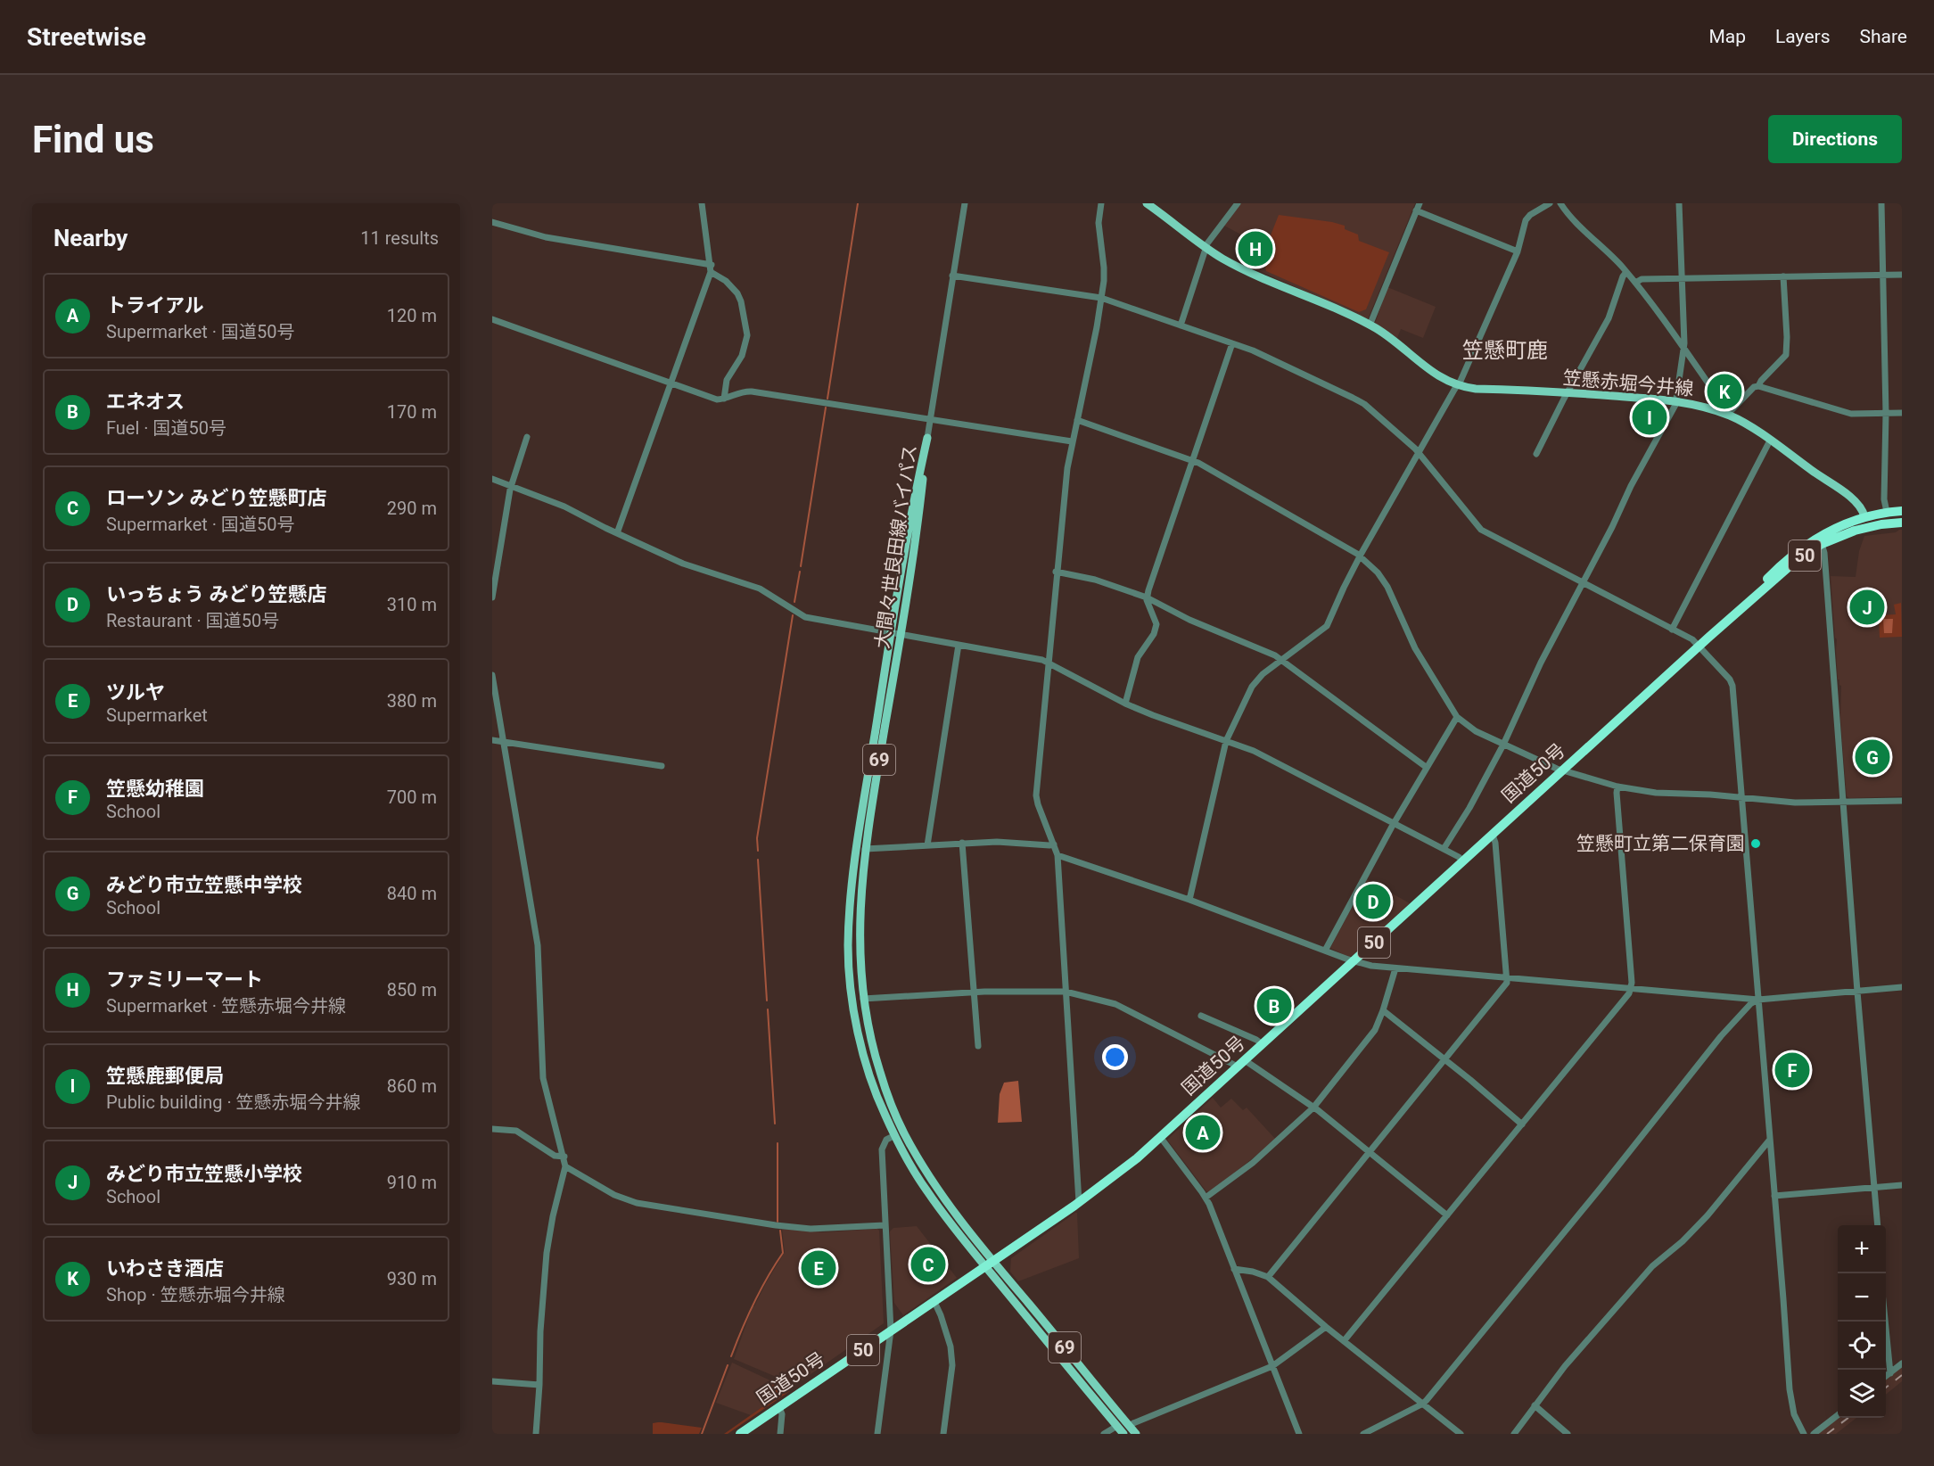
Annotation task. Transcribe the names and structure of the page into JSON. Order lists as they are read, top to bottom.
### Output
{
  "streets": {
    "highway": ["50", "国道50号"],
    "main road": ["笠懸赤堀今井線", "大間々世良田線バイパス", "69"]
  },
  "crossings": [
    ["笠懸赤堀今井線", "50"],
    ["大間々世良田線バイパス", "国道50号"],
    ["50", "国道50号"]
  ],
  "districts": ["笠懸町鹿"],
  "places": ["笠懸町立第二保育園"],
  "page": {
    "header": "Streetwise",
    "nav": ["Map", "Layers", "Share"],
    "buttons": "Directions",
    "title": "Find us",
    "heading": ["Nearby", "11 results"],
    "pins": [
      "H",
      "K",
      "I",
      "J",
      "G",
      "D",
      "B",
      "F",
      "A",
      "C",
      "E"
    ],
    "list": [
      {
        "mark": "A",
        "name": "トライアル",
        "note": "Supermarket · 国道50号",
        "value": "120 m"
      },
      {
        "mark": "B",
        "name": "エネオス",
        "note": "Fuel · 国道50号",
        "value": "170 m"
      },
      {
        "mark": "C",
        "name": "ローソン みどり笠懸町店",
        "note": "Supermarket · 国道50号",
        "value": "290 m"
      },
      {
        "mark": "D",
        "name": "いっちょう みどり笠懸店",
        "note": "Restaurant · 国道50号",
        "value": "310 m"
      },
      {
        "mark": "E",
        "name": "ツルヤ",
        "note": "Supermarket",
        "value": "380 m"
      },
      {
        "mark": "F",
        "name": "笠懸幼稚園",
        "note": "School",
        "value": "700 m"
      },
      {
        "mark": "G",
        "name": "みどり市立笠懸中学校",
        "note": "School",
        "value": "840 m"
      },
      {
        "mark": "H",
        "name": "ファミリーマート",
        "note": "Supermarket · 笠懸赤堀今井線",
        "value": "850 m"
      },
      {
        "mark": "I",
        "name": "笠懸鹿郵便局",
        "note": "Public building · 笠懸赤堀今井線",
        "value": "860 m"
      },
      {
        "mark": "J",
        "name": "みどり市立笠懸小学校",
        "note": "School",
        "value": "910 m"
      },
      {
        "mark": "K",
        "name": "いわさき酒店",
        "note": "Shop · 笠懸赤堀今井線",
        "value": "930 m"
      }
    ],
    "map_buttons": ["+", "−"]
  }
}
